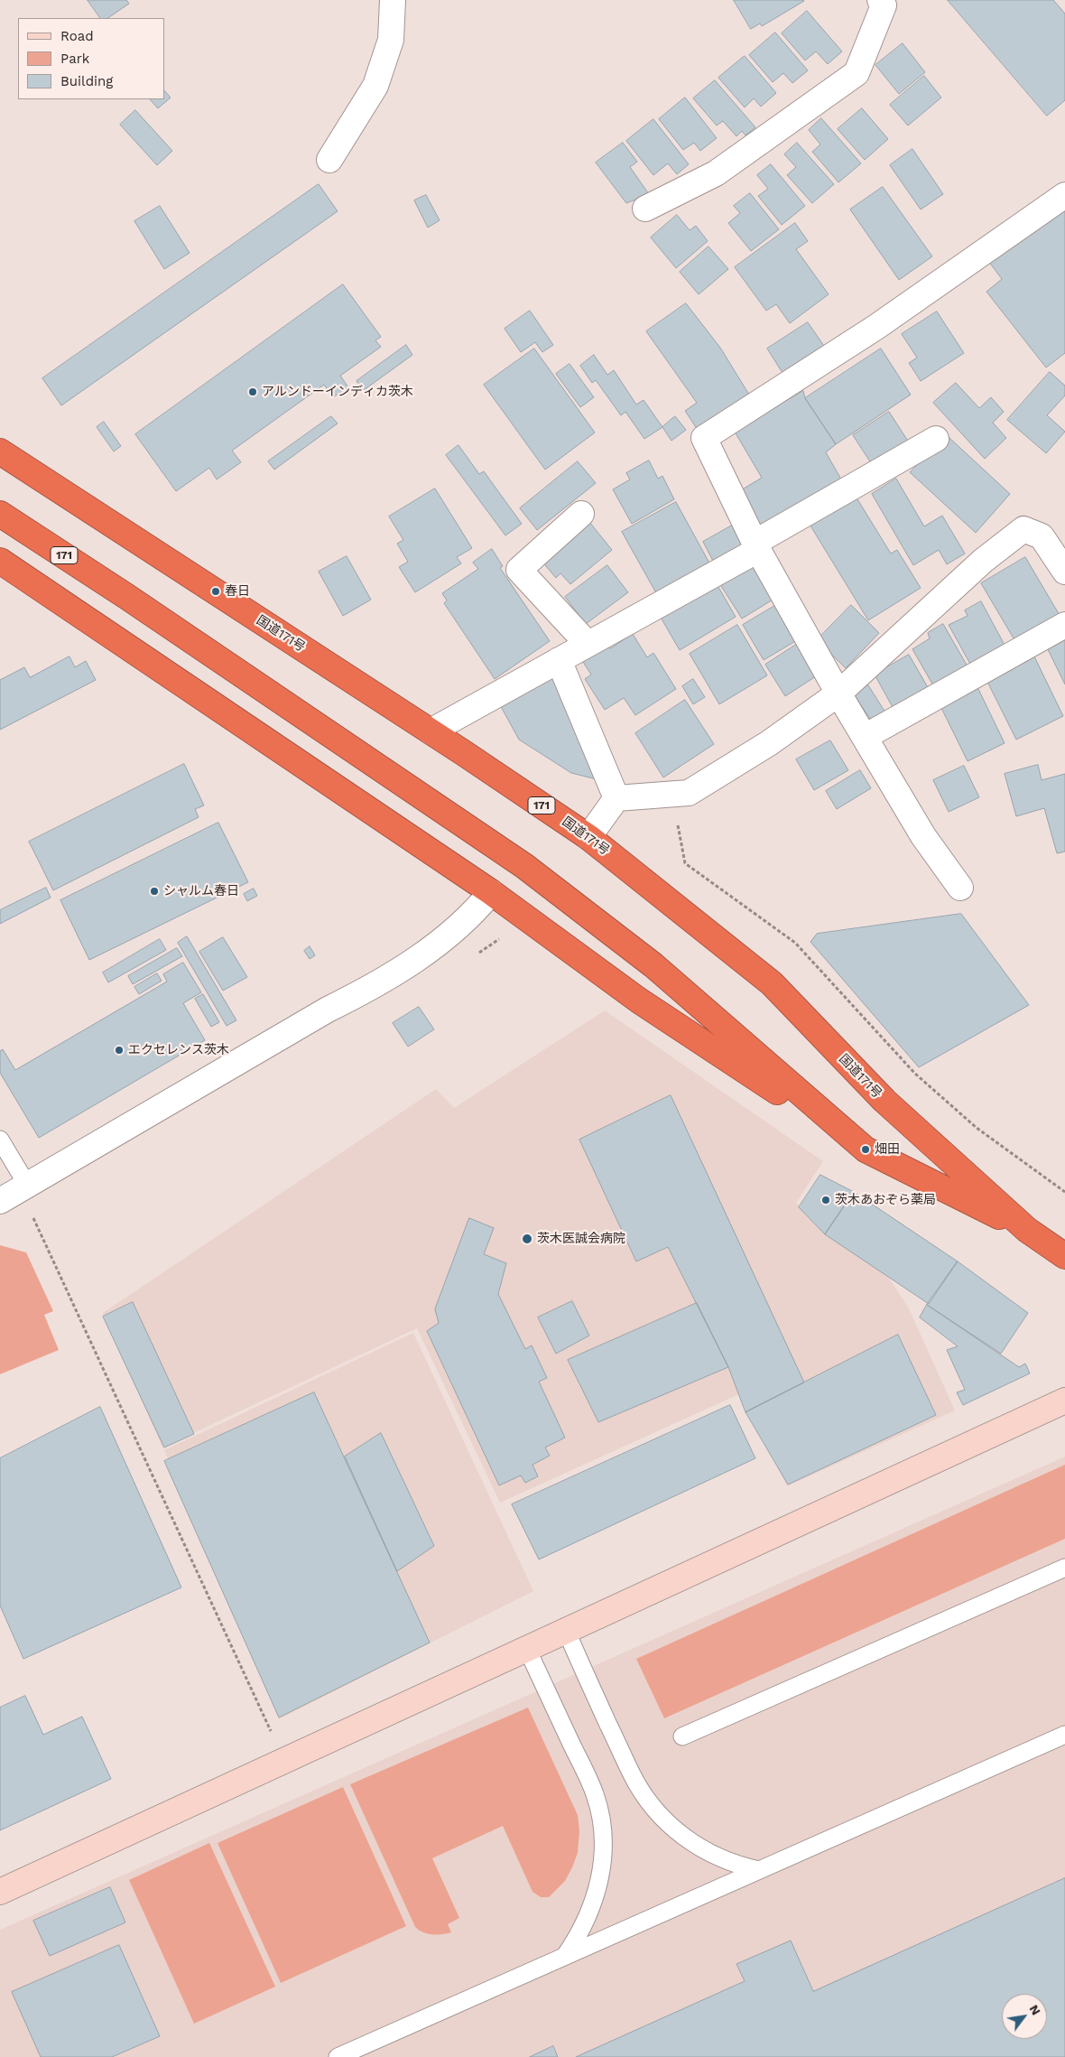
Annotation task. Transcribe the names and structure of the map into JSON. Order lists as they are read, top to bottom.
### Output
{
  "streets": {
    "highway": ["171", "国道171号"]
  },
  "places": [
    "アルンドーインディカ茨木",
    "春日",
    "シャルム春日",
    "エクセレンス茨木",
    "畑田",
    "茨木あおぞら薬局",
    "茨木医誠会病院"
  ],
  "legend": ["Road", "Park", "Building"],
  "north": "top right"
}
